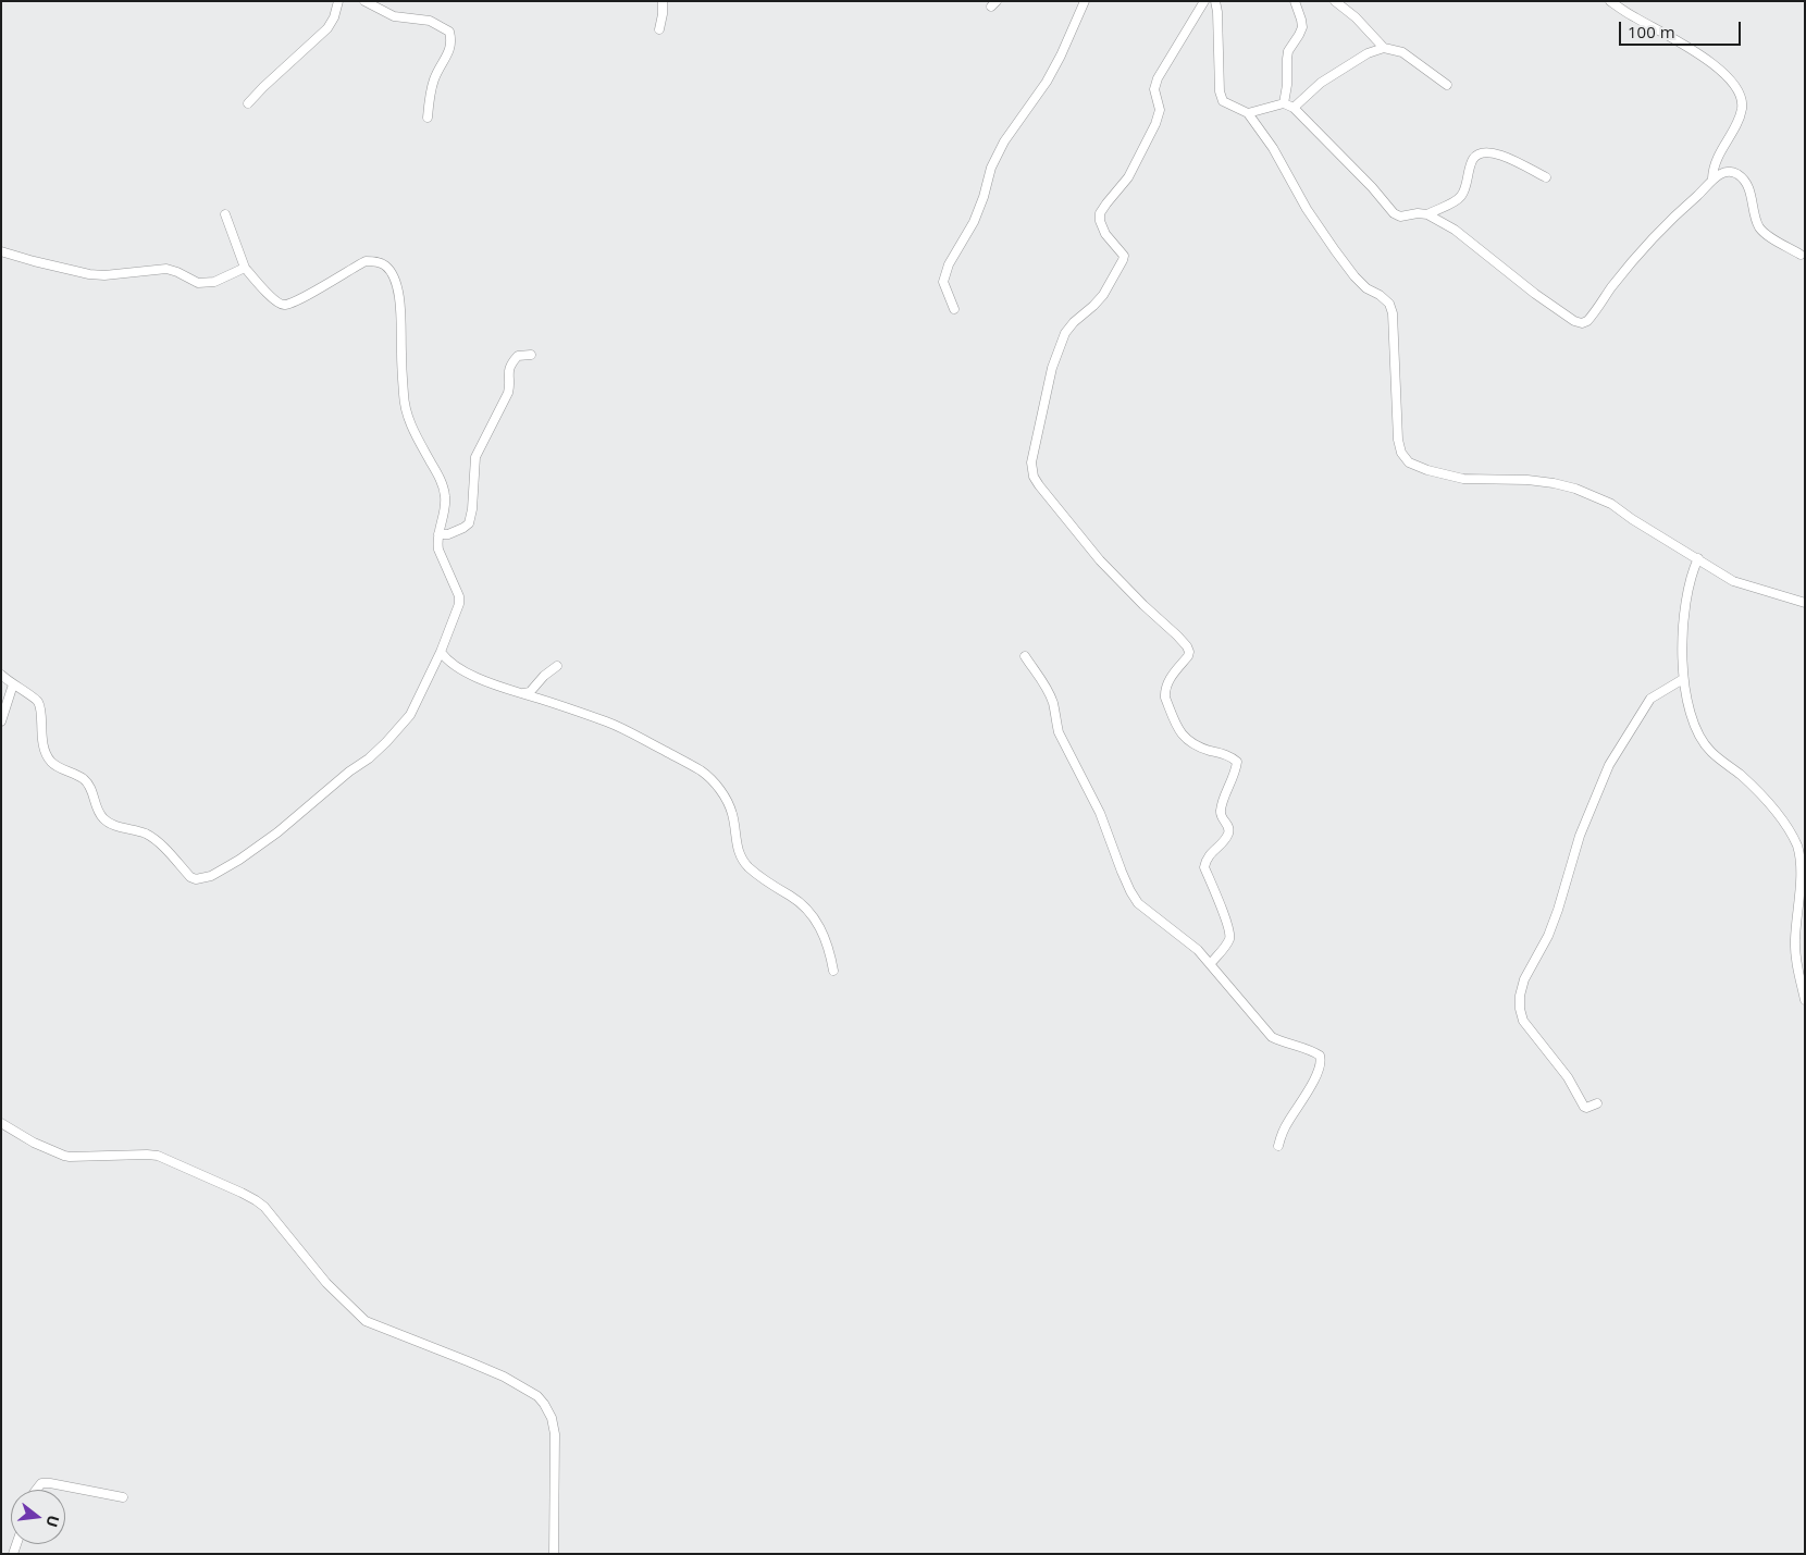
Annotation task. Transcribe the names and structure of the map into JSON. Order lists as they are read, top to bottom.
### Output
{
  "scale_bar": "100 m",
  "north": "right"
}
